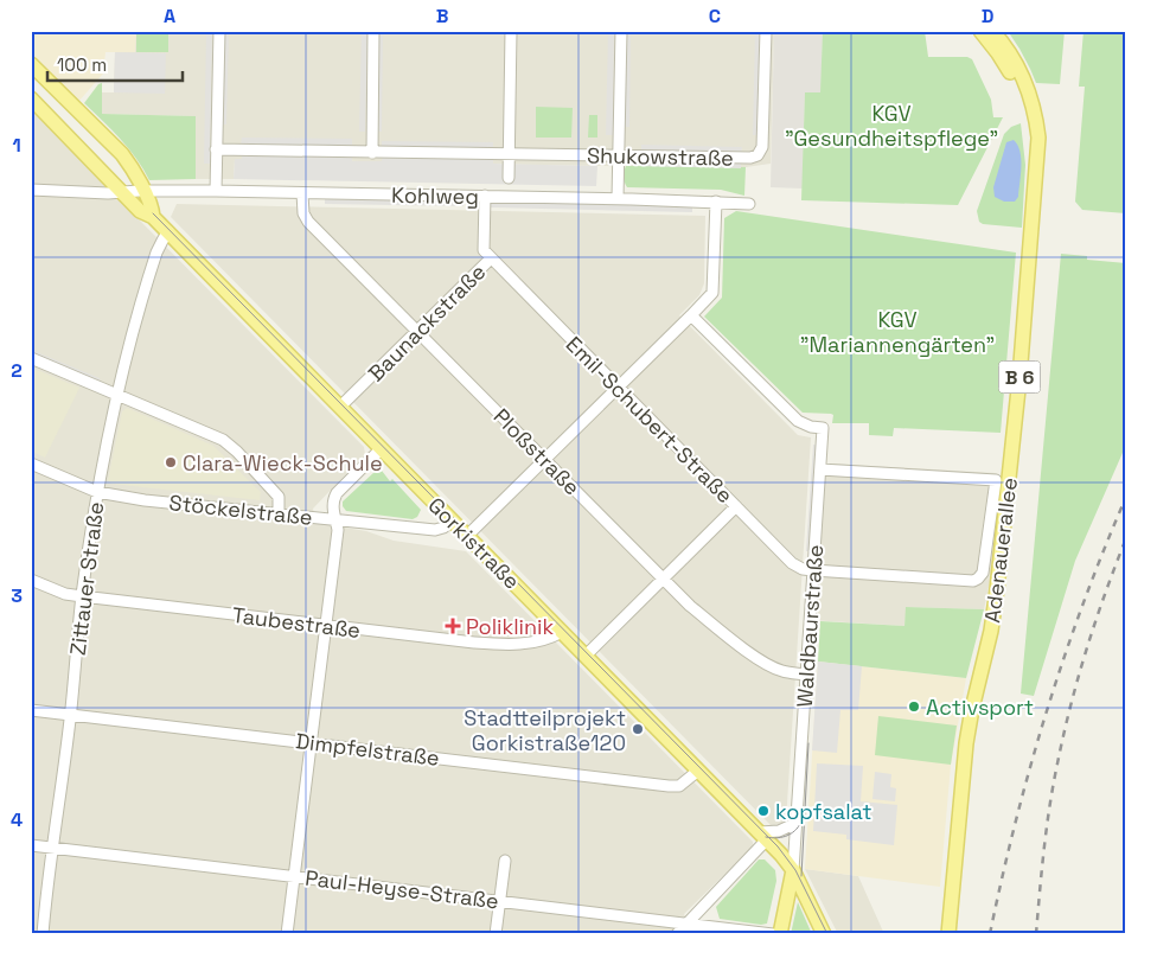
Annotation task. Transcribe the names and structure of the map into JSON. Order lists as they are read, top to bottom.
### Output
{
  "streets": {
    "main road": ["B 6", "Gorkistraße", "Adenauerallee"],
    "street": [
      "Shukowstraße",
      "Kohlweg",
      "Baunackstraße",
      "Emil-Schubert-Straße",
      "Ploßstraße",
      "Stöckelstraße",
      "Zittauer Straße",
      "Taubestraße",
      "Waldbaurstraße",
      "Dimpfelstraße",
      "Paul-Heyse-Straße"
    ]
  },
  "crossings": [
    ["Kohlweg", "Baunackstraße"],
    ["Kohlweg", "Ploßstraße"],
    ["Kohlweg", "Gorkistraße"],
    ["Baunackstraße", "Emil-Schubert-Straße"],
    ["Baunackstraße", "Ploßstraße"],
    ["Baunackstraße", "Gorkistraße"],
    ["Emil-Schubert-Straße", "Waldbaurstraße"],
    ["Ploßstraße", "Waldbaurstraße"],
    ["Stöckelstraße", "Gorkistraße"],
    ["Stöckelstraße", "Zittauer Straße"],
    ["Gorkistraße", "Zittauer Straße"],
    ["Gorkistraße", "Taubestraße"],
    ["Gorkistraße", "Waldbaurstraße"],
    ["Gorkistraße", "Dimpfelstraße"],
    ["Zittauer Straße", "Taubestraße"],
    ["Zittauer Straße", "Dimpfelstraße"],
    ["Zittauer Straße", "Paul-Heyse-Straße"]
  ],
  "parks": ["KGV \"Gesundheitspflege\"", "KGV \"Mariannengärten\""],
  "places": {
    "other": [
      "Clara-Wieck-Schule",
      "Activsport",
      "Stadtteilprojekt Gorkistraße120",
      "kopfsalat"
    ],
    "health": ["Poliklinik"]
  },
  "scale_bar": "100 m",
  "grid": {
    "columns": [
      "A",
      "B",
      "C",
      "D"
    ],
    "rows": [
      "1",
      "2",
      "3",
      "4"
    ]
  }
}
